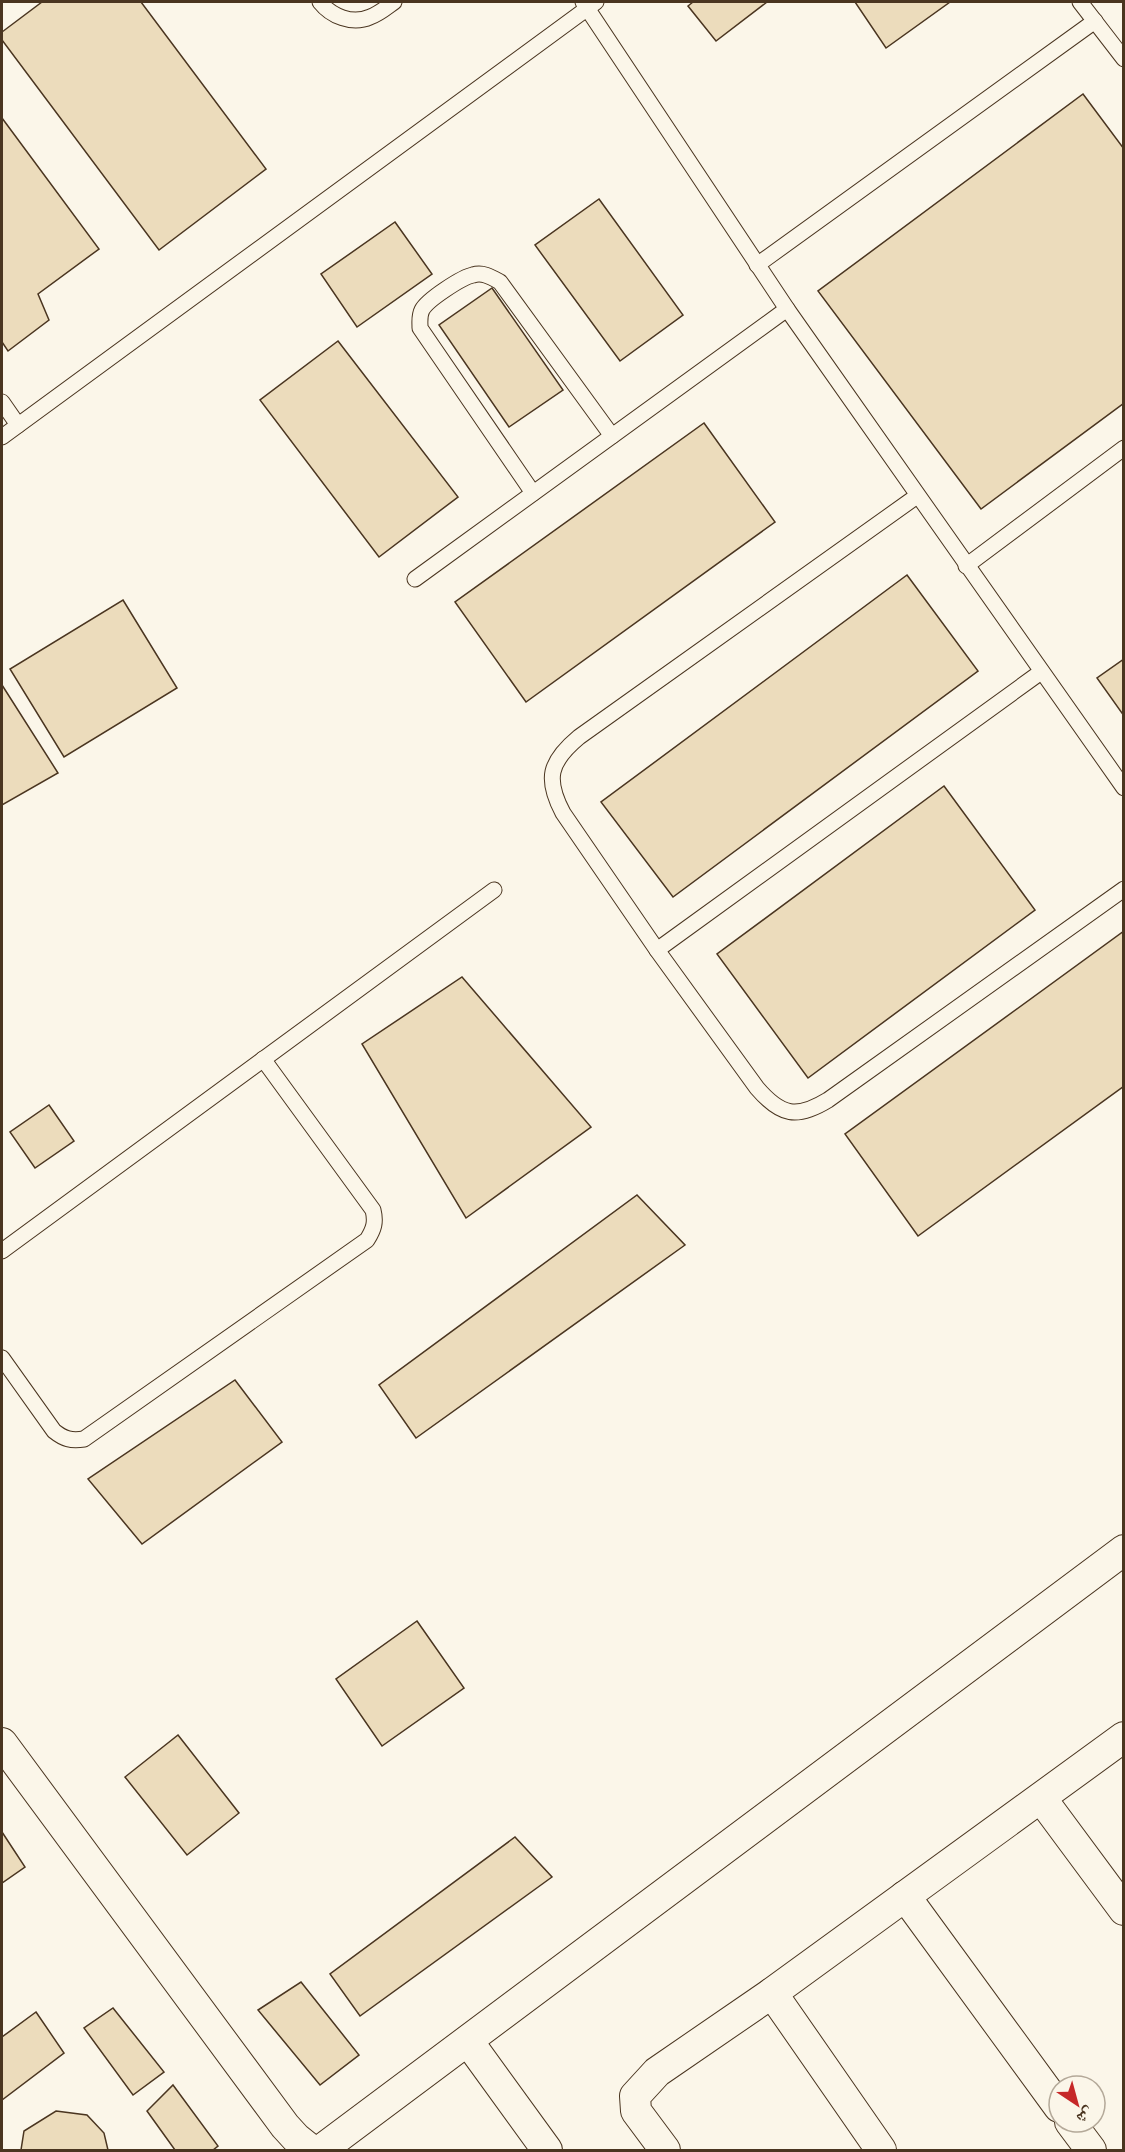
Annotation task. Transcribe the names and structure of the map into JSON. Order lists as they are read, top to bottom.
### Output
{
  "north": "bottom right"
}
